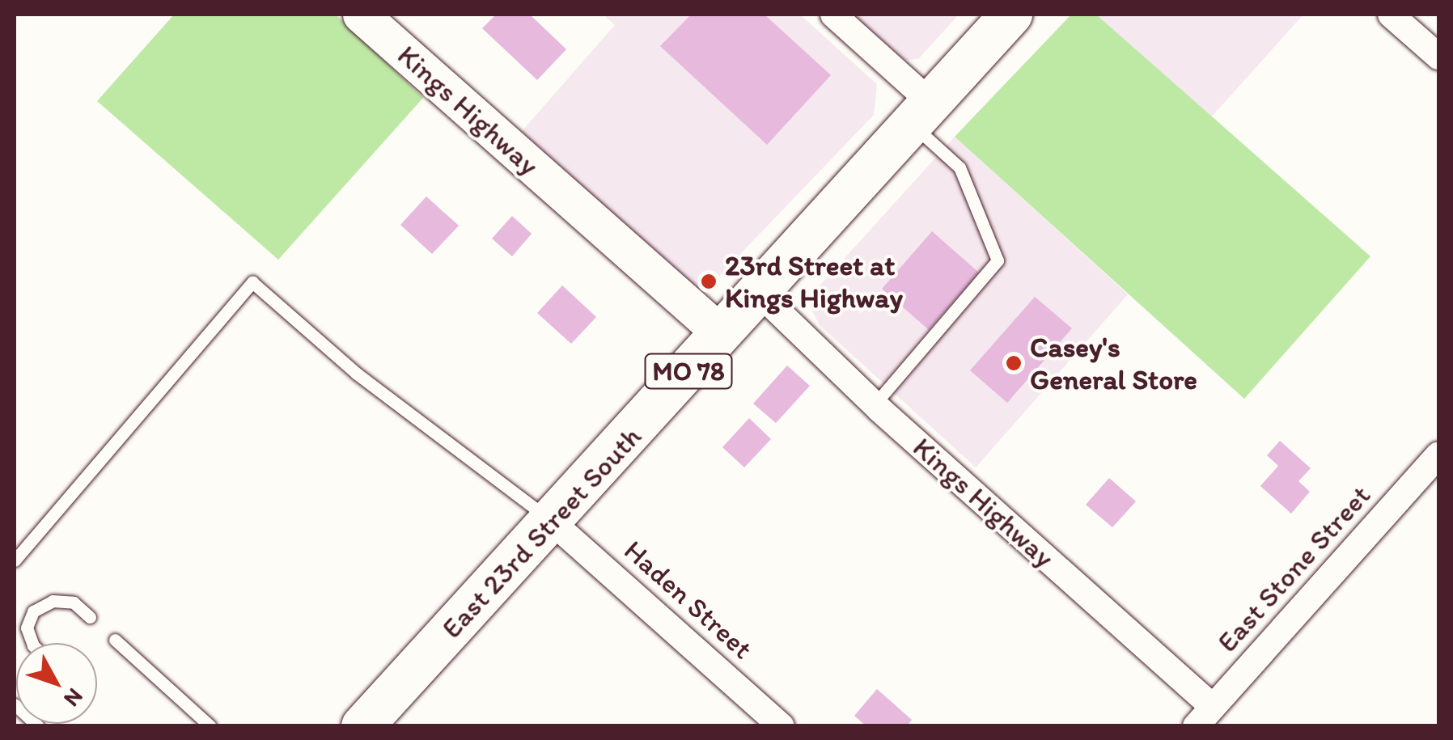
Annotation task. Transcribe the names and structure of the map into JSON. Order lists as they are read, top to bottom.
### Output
{
  "streets": {
    "main road": ["MO 78", "East 23rd Street South"],
    "street": ["Kings Highway", "East Stone Street", "Haden Street"]
  },
  "crossings": [
    ["Kings Highway", "East 23rd Street South"],
    ["Kings Highway", "East Stone Street"],
    ["East 23rd Street South", "Haden Street"]
  ],
  "places": ["23rd Street at Kings Highway", "Casey's General Store"],
  "north": "bottom right"
}
